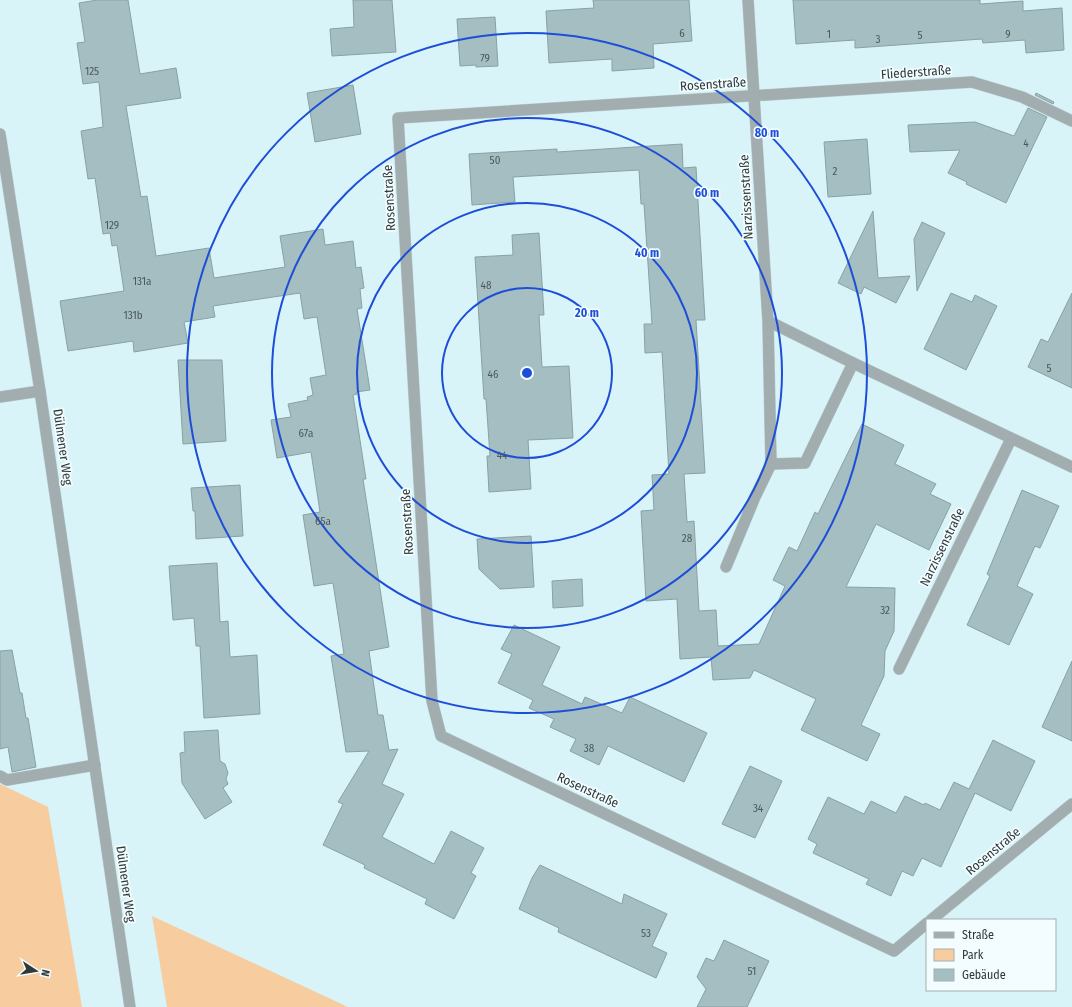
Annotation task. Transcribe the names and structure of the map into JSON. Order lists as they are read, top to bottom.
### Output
{
  "streets": {
    "street": [
      "Fliederstraße",
      "Rosenstraße",
      "Narzissenstraße",
      "Dülmener Weg"
    ]
  },
  "crossings": [
    ["Fliederstraße", "Rosenstraße"],
    ["Fliederstraße", "Narzissenstraße"],
    ["Rosenstraße", "Narzissenstraße"]
  ],
  "house_numbers": [
    "6",
    "1",
    "9",
    "5",
    "3",
    "79",
    "125",
    "4",
    "50",
    "2",
    "129",
    "131a",
    "48",
    "131b",
    "5",
    "46",
    "67a",
    "44",
    "65a",
    "28",
    "32",
    "38",
    "34",
    "53",
    "51"
  ],
  "legend": ["Straße", "Park", "Gebäude"],
  "north": "right",
  "rings": [
    "80 m",
    "60 m",
    "40 m",
    "20 m"
  ]
}
